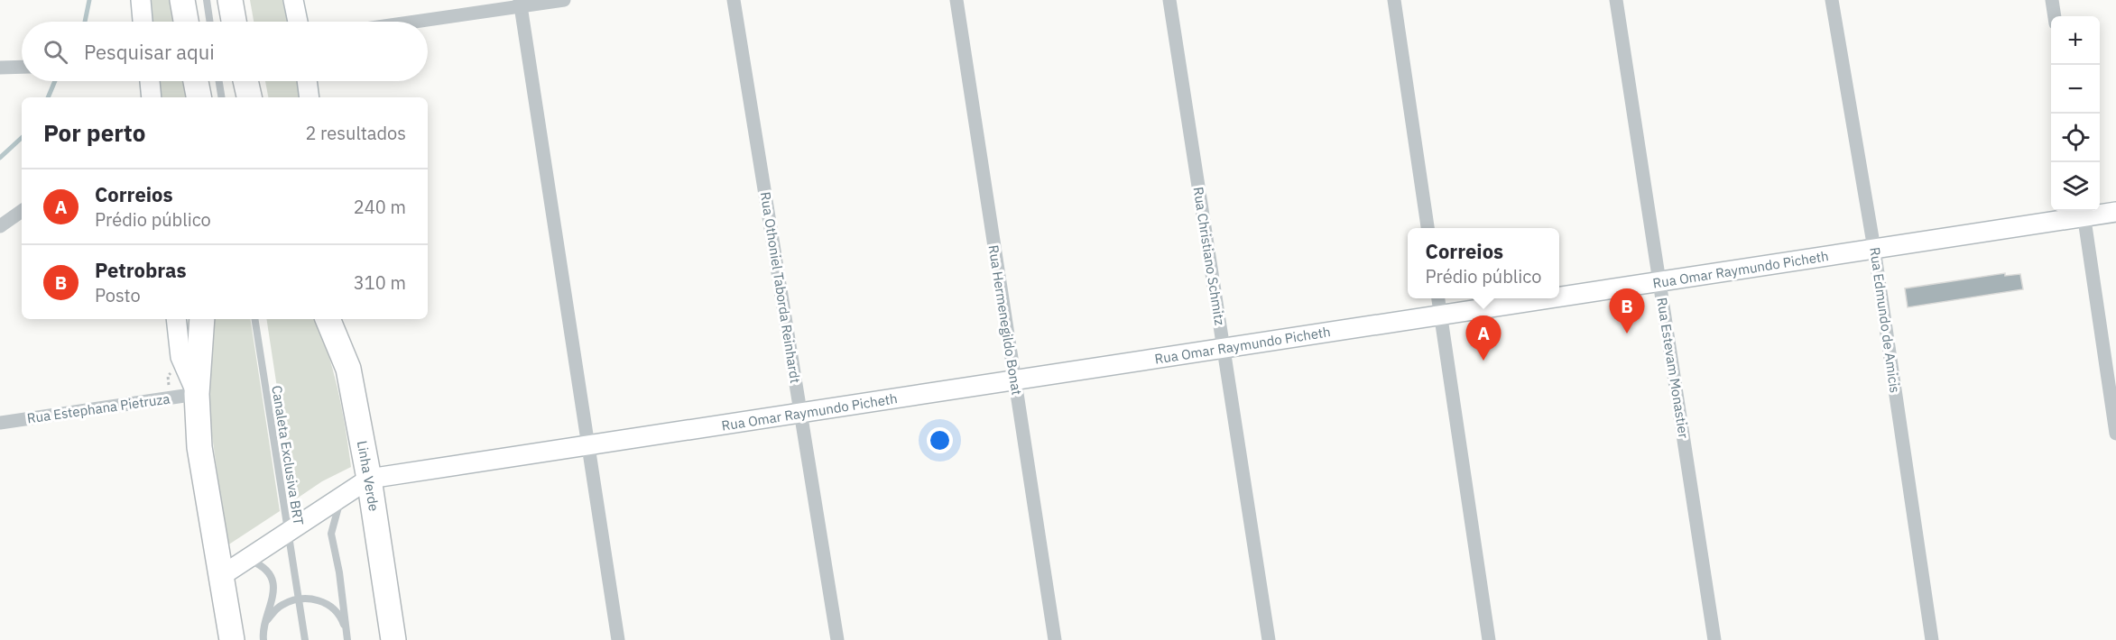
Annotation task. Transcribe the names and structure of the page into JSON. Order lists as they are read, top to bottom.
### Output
{
  "streets": {
    "highway": ["Linha Verde"],
    "main road": ["Rua Omar Raymundo Picheth"],
    "street": [
      "Rua Christiano Schmitz",
      "Rua Othoniel Taborda Reinhardt",
      "Rua Hermenegildo Bonat",
      "Rua Edmundo de Amicis",
      "Rua Estevam Monastier",
      "Rua Estephana Pietruza"
    ],
    "lane": ["Canaleta Exclusiva BRT"]
  },
  "crossings": [
    ["Rua Christiano Schmitz", "Rua Omar Raymundo Picheth"],
    ["Rua Omar Raymundo Picheth", "Rua Othoniel Taborda Reinhardt"],
    ["Rua Omar Raymundo Picheth", "Rua Hermenegildo Bonat"],
    ["Rua Omar Raymundo Picheth", "Rua Edmundo de Amicis"],
    ["Rua Omar Raymundo Picheth", "Rua Estevam Monastier"],
    ["Rua Omar Raymundo Picheth", "Linha Verde"]
  ],
  "page": {
    "map_buttons": ["+", "−"],
    "search": "Pesquisar aqui",
    "heading": ["Por perto", "2 resultados"],
    "list": [
      {
        "mark": "A",
        "name": "Correios",
        "note": "Prédio público",
        "value": "240 m"
      },
      {
        "mark": "B",
        "name": "Petrobras",
        "note": "Posto",
        "value": "310 m"
      }
    ],
    "popup": ["Correios", "Prédio público"],
    "pins": ["B", "A"]
  }
}
